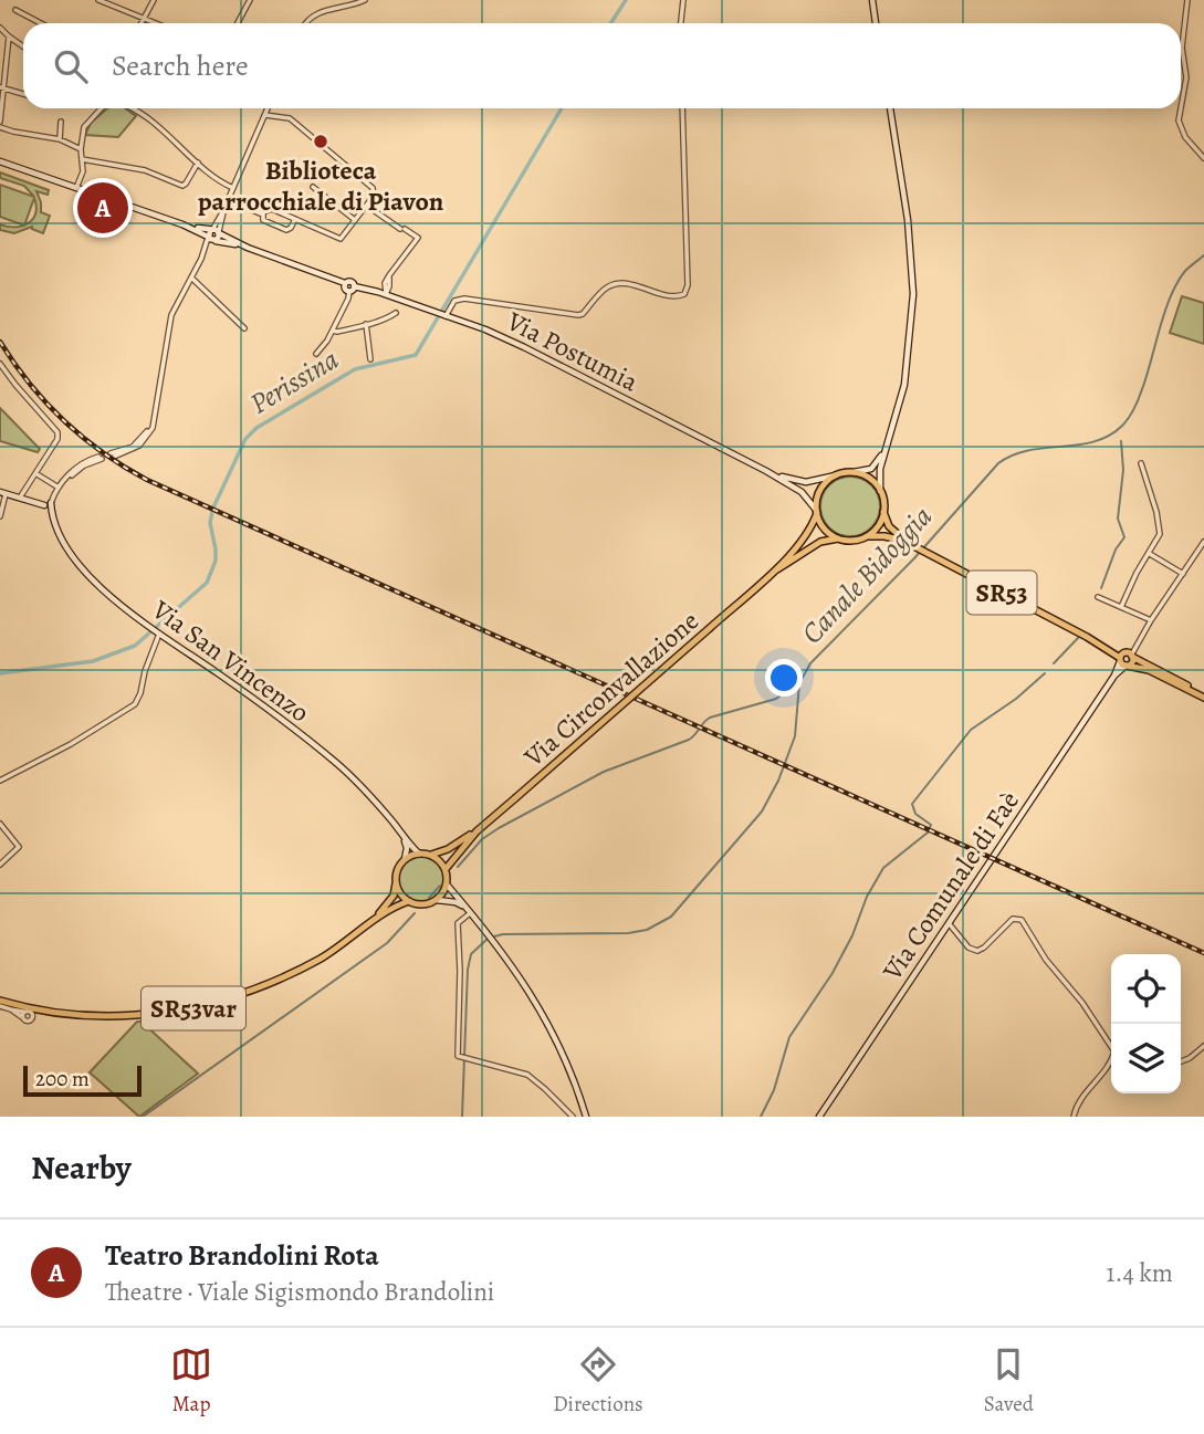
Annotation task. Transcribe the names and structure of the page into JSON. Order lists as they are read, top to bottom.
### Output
{
  "streets": {
    "main road": [
      "Via Postumia",
      "SR53",
      "Via San Vincenzo",
      "Via Circonvallazione",
      "Via Comunale di Faè",
      "SR53var"
    ]
  },
  "crossings": [
    ["Via Postumia", "SR53"],
    ["Via Postumia", "Via Circonvallazione"],
    ["SR53", "Via Circonvallazione"],
    ["SR53", "Via Comunale di Faè"],
    ["Via San Vincenzo", "Via Circonvallazione"],
    ["Via San Vincenzo", "SR53var"],
    ["Via Circonvallazione", "SR53var"]
  ],
  "water": ["Perissina", "Canale Bidoggia"],
  "places": ["Biblioteca parrocchiale di Piavon"],
  "scale_bar": "200 m",
  "page": {
    "search": "Search here",
    "pins": "A",
    "scale": "200 m",
    "heading": "Nearby",
    "list": [
      {
        "mark": "A",
        "name": "Teatro Brandolini Rota",
        "note": "Theatre · Viale Sigismondo Brandolini",
        "value": "1.4 km"
      }
    ],
    "nav": ["Map", "Directions", "Saved"]
  }
}
